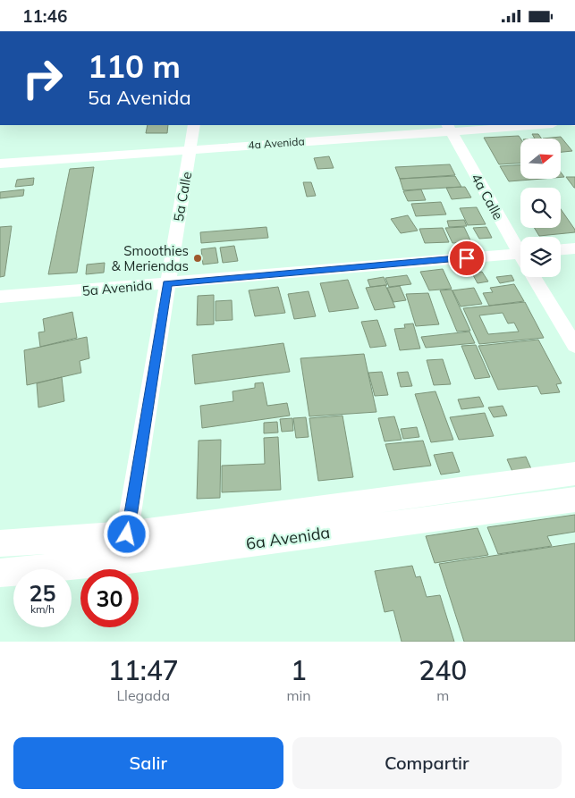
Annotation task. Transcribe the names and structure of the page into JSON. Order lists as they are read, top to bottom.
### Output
{
  "streets": {
    "street": [
      "4a Avenida",
      "5a Calle",
      "4a Calle",
      "5a Avenida",
      "6a Avenida"
    ]
  },
  "crossings": [
    ["4a Avenida", "5a Calle"],
    ["4a Avenida", "4a Calle"],
    ["5a Calle", "5a Avenida"],
    ["5a Calle", "6a Avenida"]
  ],
  "places": ["Smoothies & Meriendas"],
  "north": "right",
  "page": {
    "status": "11:46",
    "turn": ["110 m", "5a Avenida"],
    "speed": "25 km/h",
    "limit": "30",
    "eta": [
      "11:47",
      "Llegada",
      "1",
      "min",
      "240",
      "m"
    ],
    "buttons": ["Salir", "Compartir"]
  }
}
